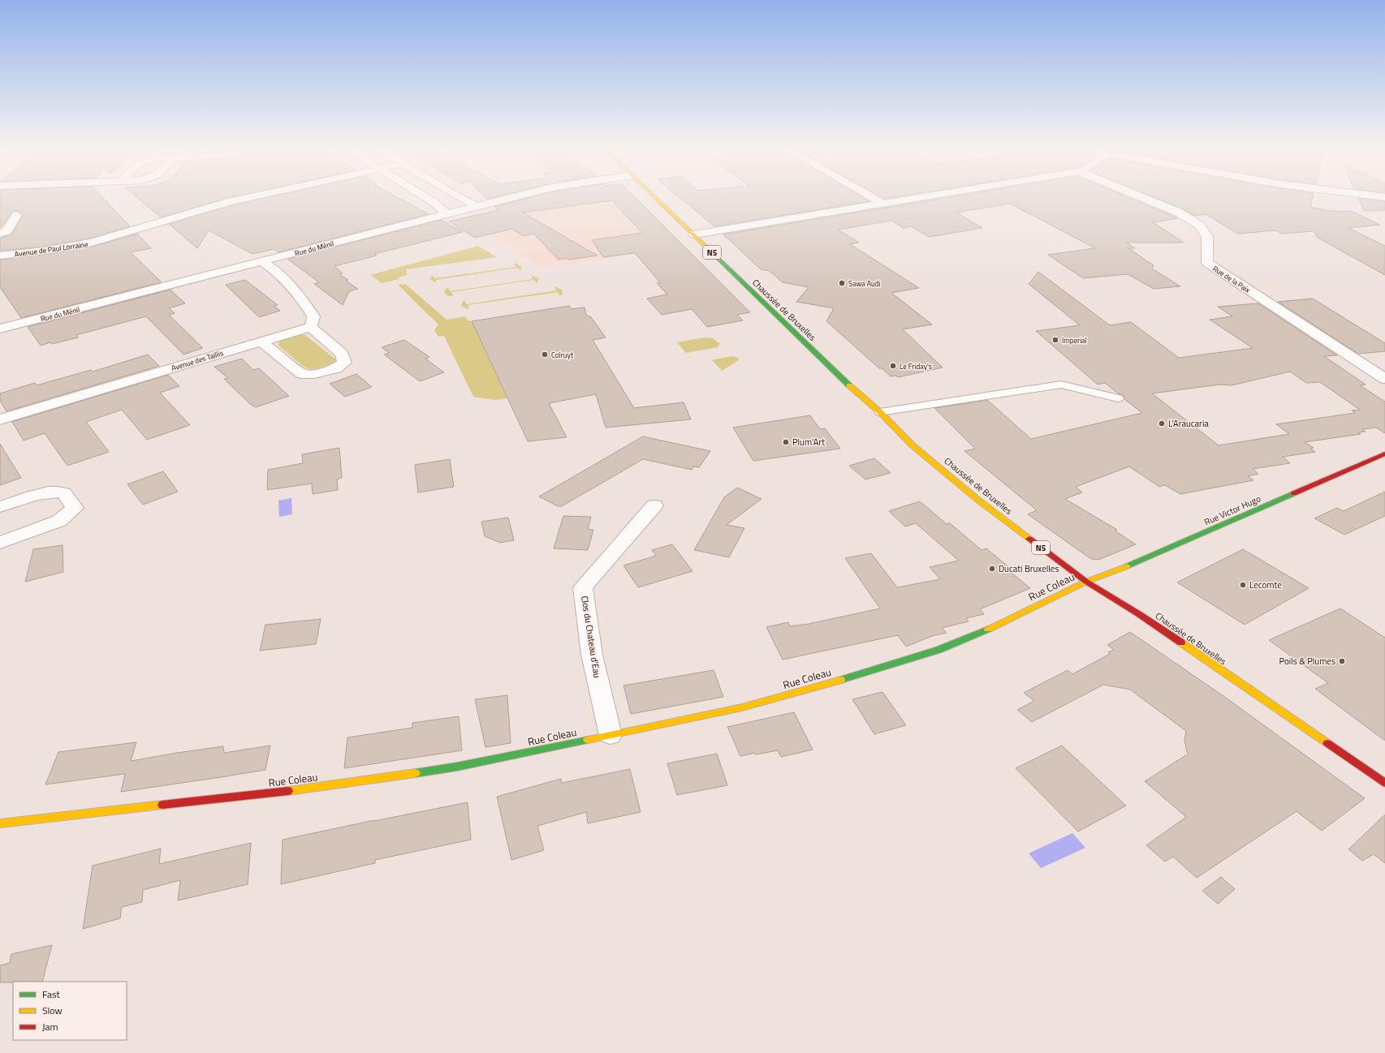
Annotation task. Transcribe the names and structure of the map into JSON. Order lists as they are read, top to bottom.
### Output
{
  "streets": {
    "main road": [
      "N5",
      "Chaussée de Bruxelles",
      "Rue Victor Hugo",
      "Rue Coleau"
    ],
    "street": [
      "Rue du Ménil",
      "Avenue de Paul Lorraine",
      "Rue de la Paix",
      "Avenue des Taillis",
      "Clos du Chateau d'Eau"
    ]
  },
  "crossings": [
    ["Chaussée de Bruxelles", "Rue Victor Hugo"],
    ["Chaussée de Bruxelles", "Rue Coleau"],
    ["Rue Victor Hugo", "Rue Coleau"],
    ["Rue Coleau", "Clos du Chateau d'Eau"]
  ],
  "places": [
    "Sawa Audi",
    "Imperial",
    "Colruyt",
    "Le Friday's",
    "L'Araucaria",
    "Plum'Art",
    "Ducati Bruxelles",
    "Lecomte",
    "Poils & Plumes"
  ],
  "legend": ["Fast", "Slow", "Jam"]
}
